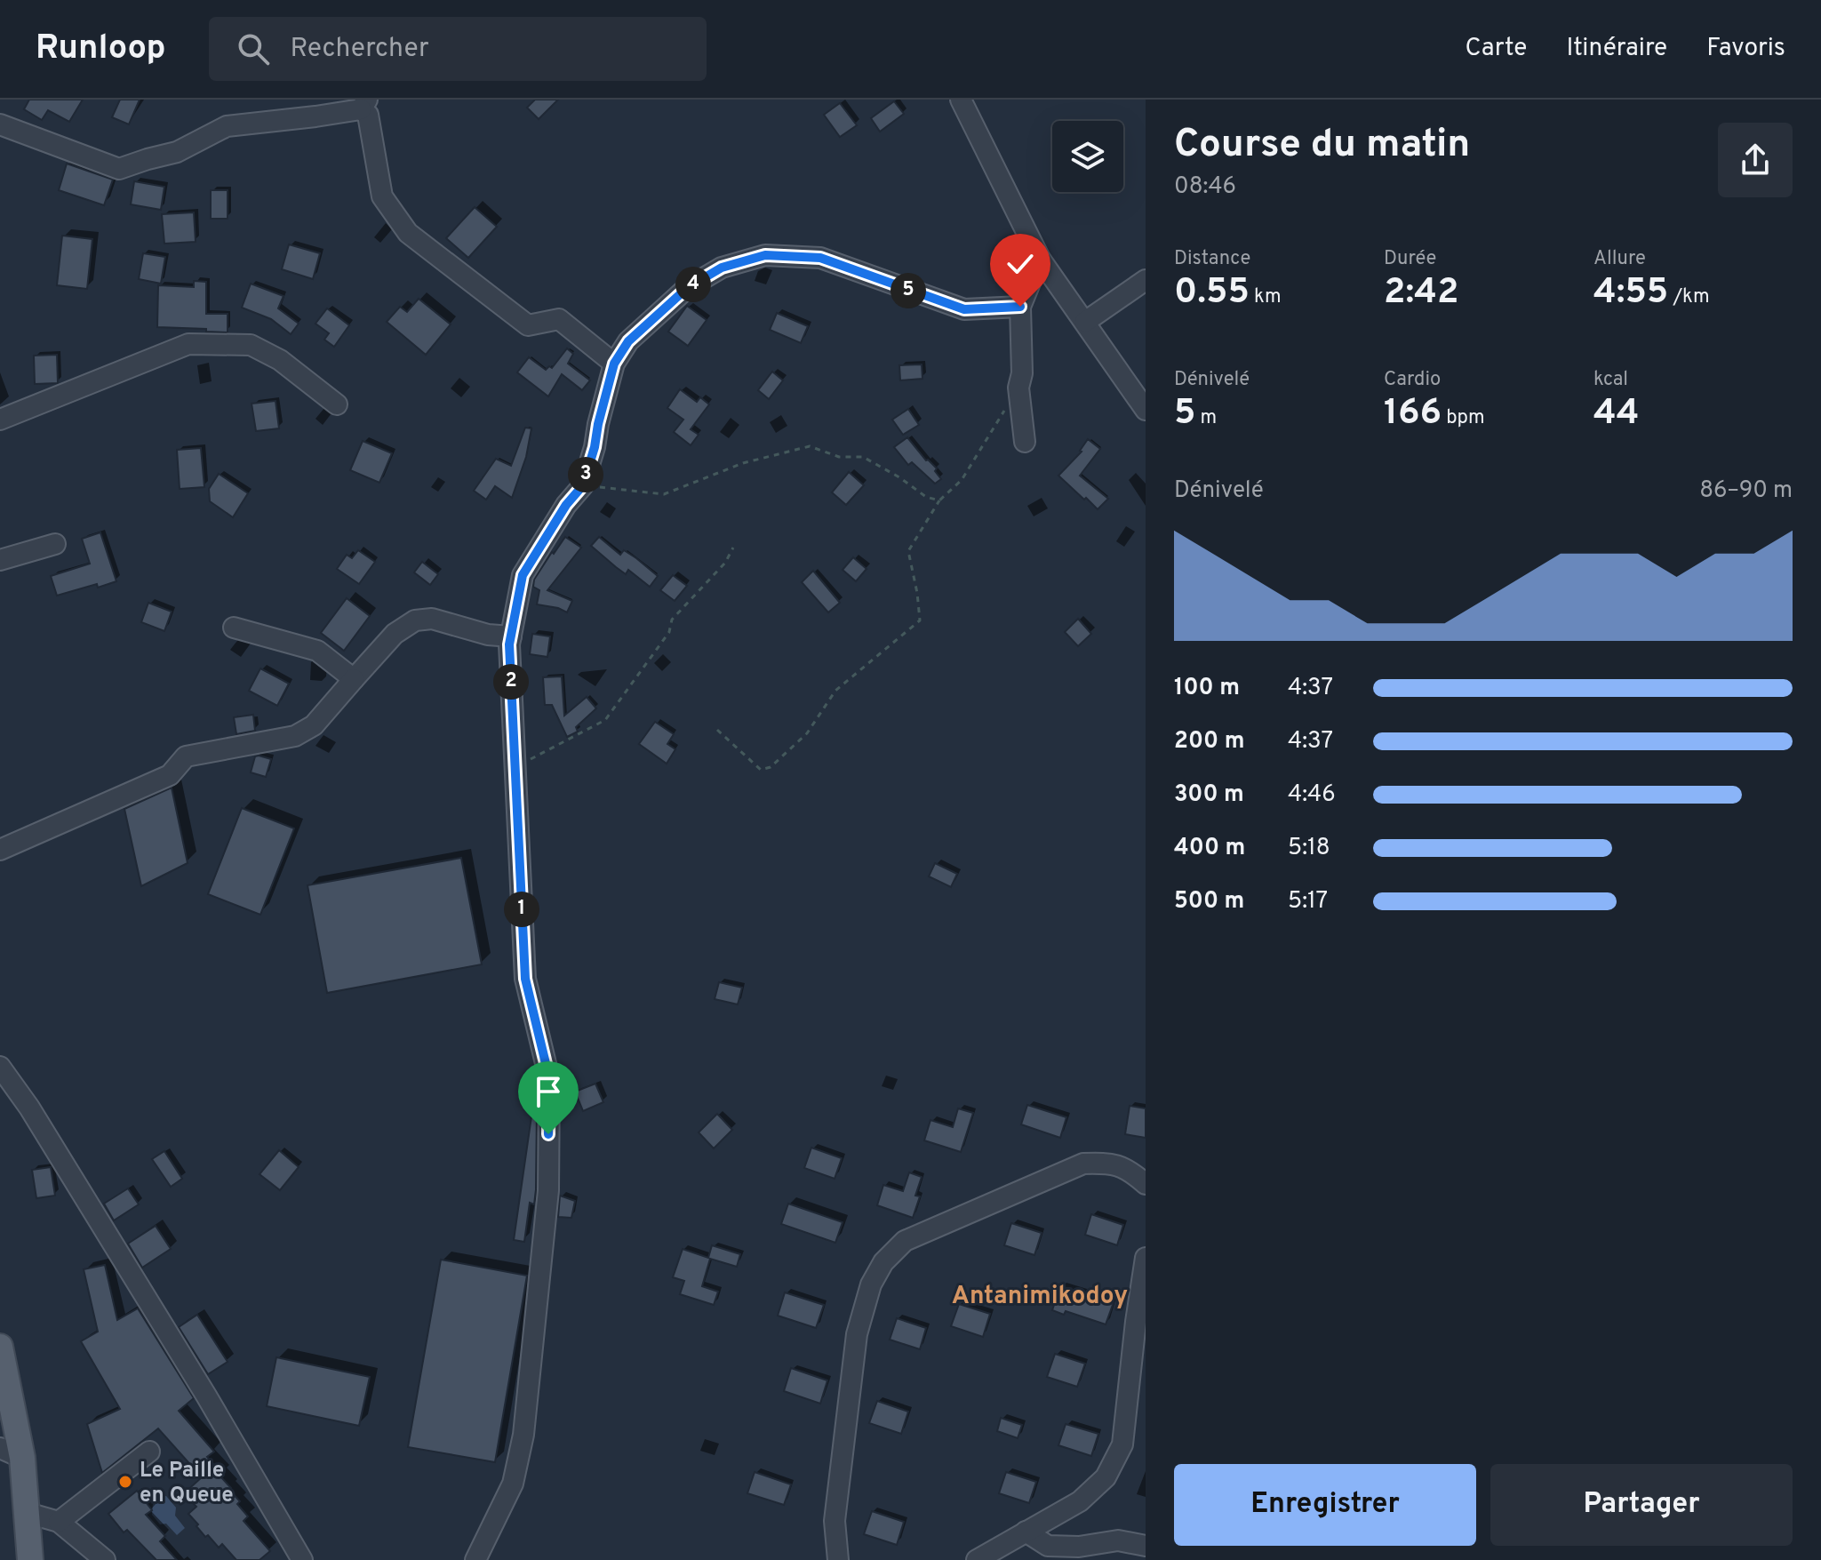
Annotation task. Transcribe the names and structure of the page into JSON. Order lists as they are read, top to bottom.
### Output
{
  "districts": ["Antanimikodoy"],
  "places": ["Le Paille en Queue"],
  "page": {
    "header": "Runloop",
    "search": "Rechercher",
    "nav": ["Carte", "Itinéraire", "Favoris"],
    "heading": ["Course du matin", "08:46"],
    "stats": [
      ["Distance", "0.55 km"],
      ["Durée", "2:42"],
      ["Allure", "4:55 /km"],
      ["Dénivelé", "5 m"],
      ["Cardio", "166 bpm"],
      ["kcal", "44"]
    ],
    "pins": [
      "4",
      "5",
      "3",
      "2",
      "1"
    ],
    "chart": ["Dénivelé", "86–90 m"],
    "list": [
      {
        "name": "100 m",
        "note": "4:37"
      },
      {
        "name": "200 m",
        "note": "4:37"
      },
      {
        "name": "300 m",
        "note": "4:46"
      },
      {
        "name": "400 m",
        "note": "5:18"
      },
      {
        "name": "500 m",
        "note": "5:17"
      }
    ],
    "buttons": ["Enregistrer", "Partager"]
  }
}
